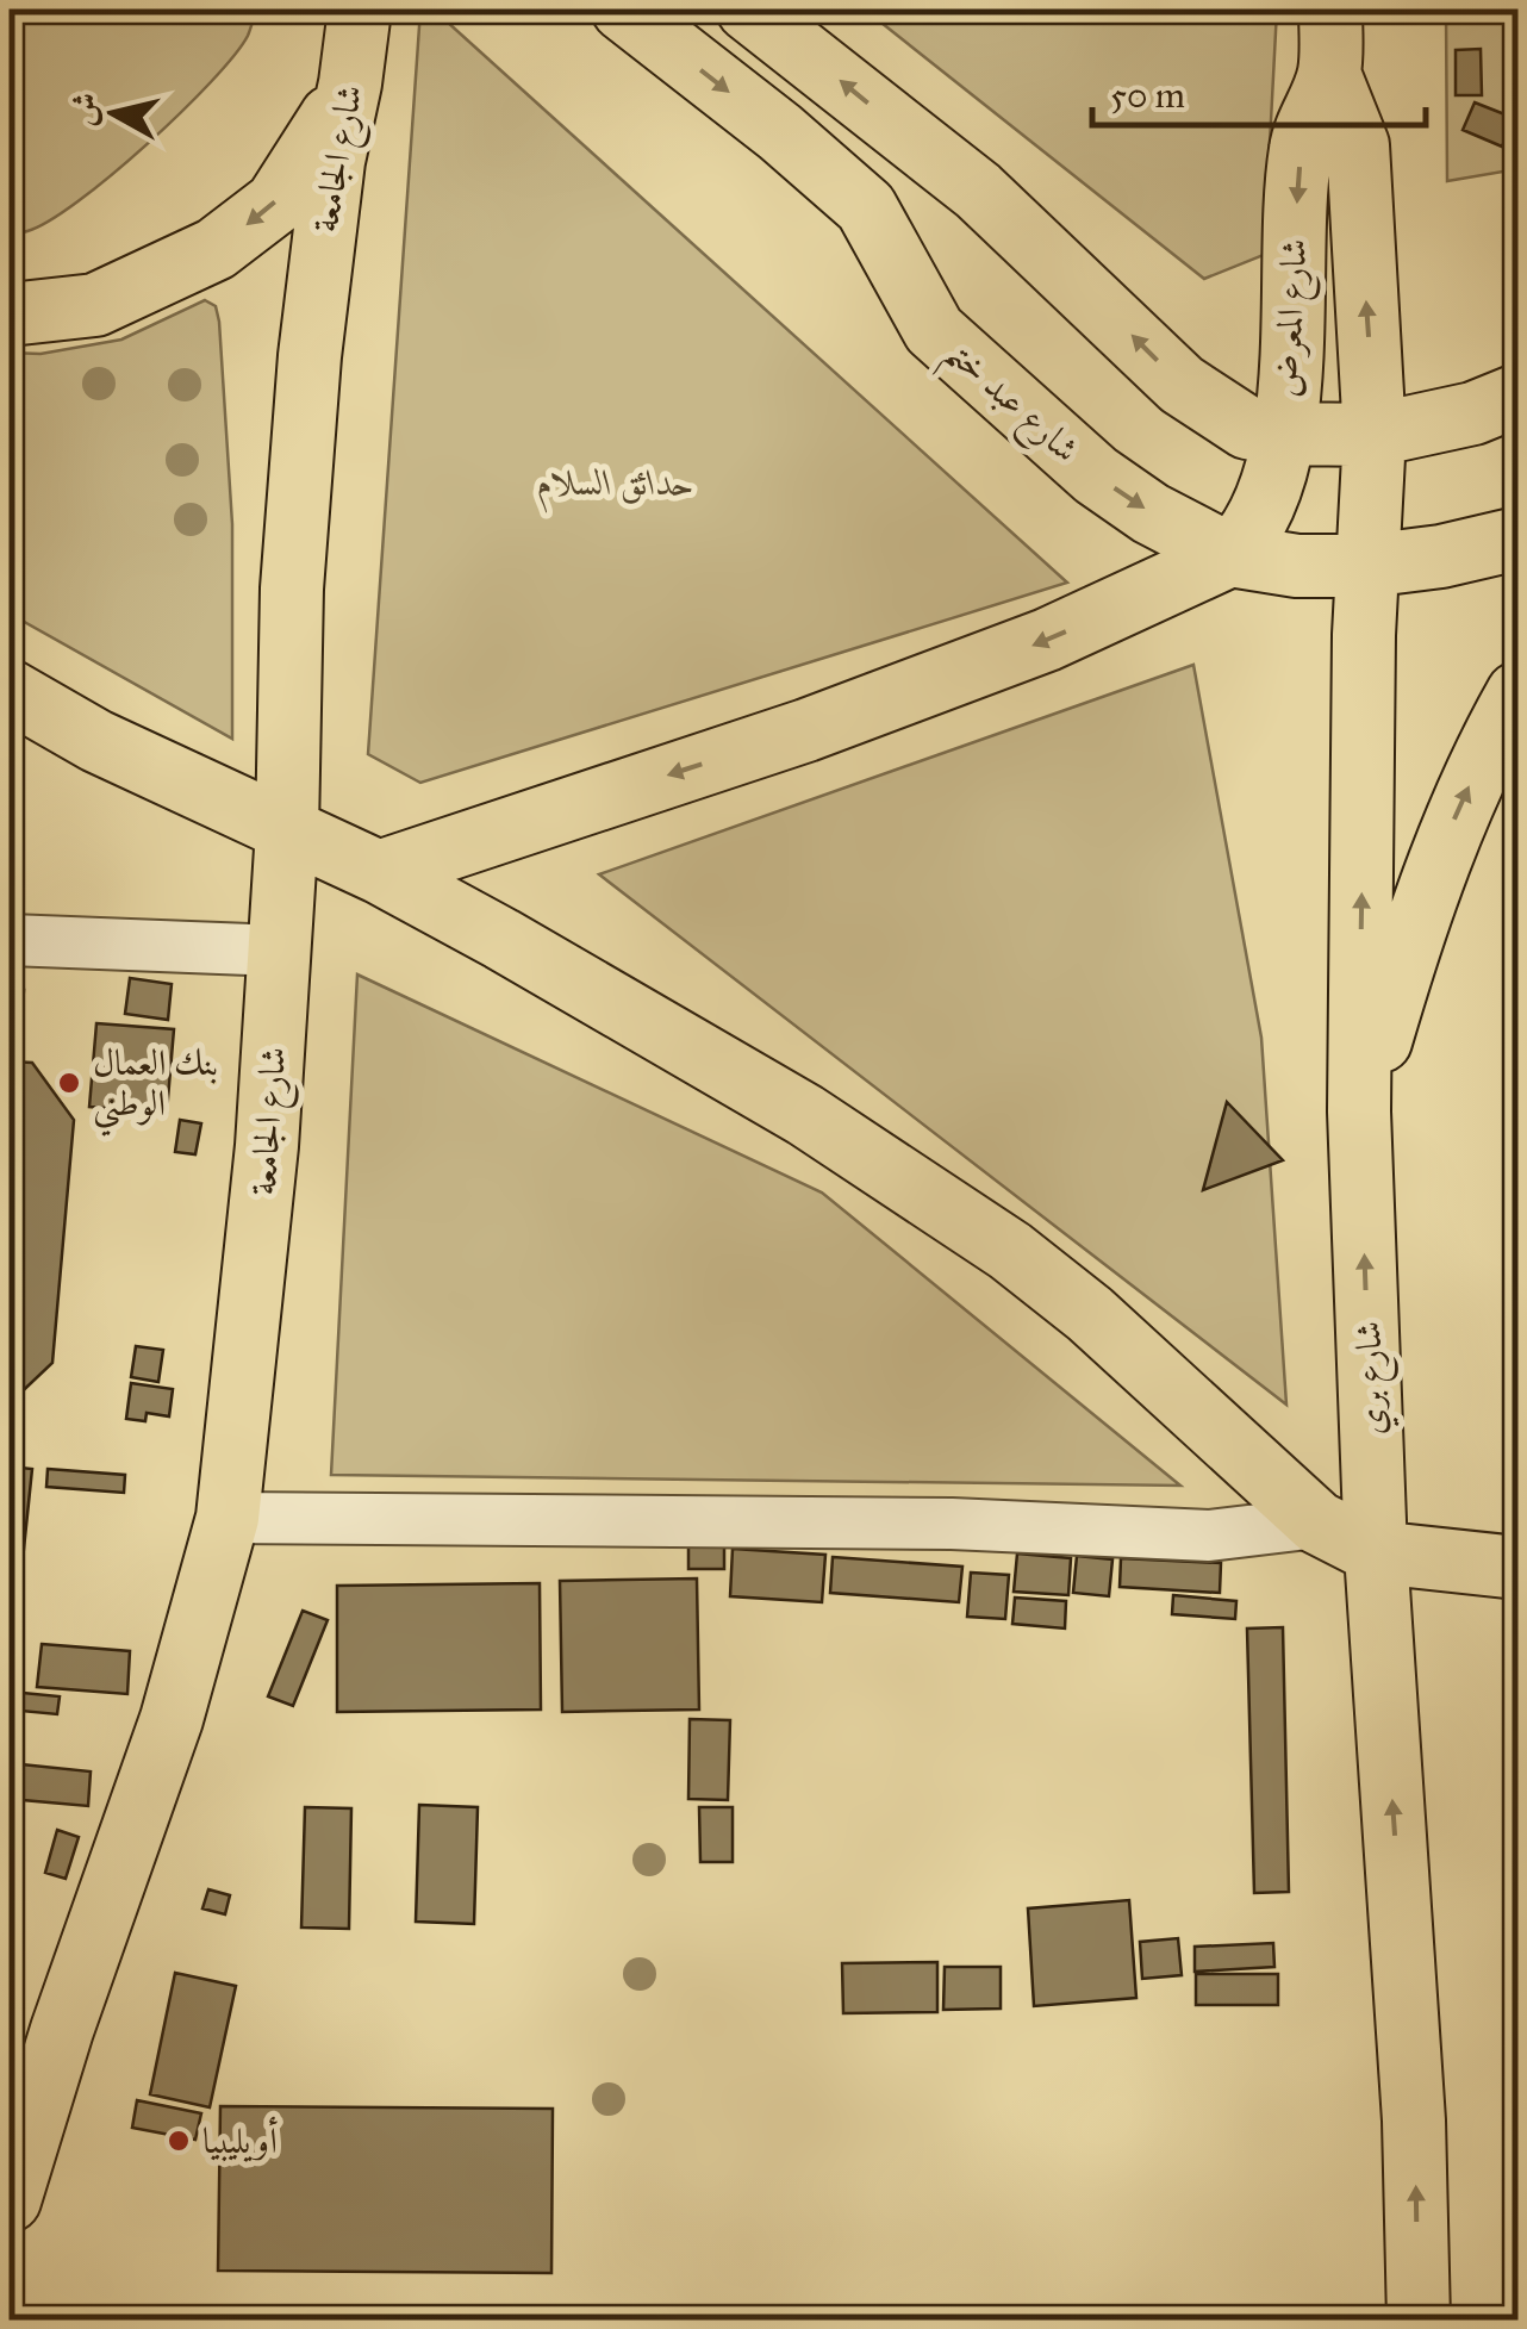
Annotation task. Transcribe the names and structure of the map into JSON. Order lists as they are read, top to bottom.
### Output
{
  "streets": {
    "main road": [
      "شارع الجامعة",
      "شارع المعرض",
      "شارع عبد ختم",
      "شارع بري"
    ]
  },
  "crossings": [
    ["شارع المعرض", "شارع عبد ختم"],
    ["شارع المعرض", "شارع بري"],
    ["شارع عبد ختم", "شارع بري"]
  ],
  "one_way": ["شارع بري"],
  "parks": ["حدائق السلام"],
  "places": ["بنك العمال الوطني", "أويليبيا"],
  "scale_bar": "50 m",
  "north": "left"
}
